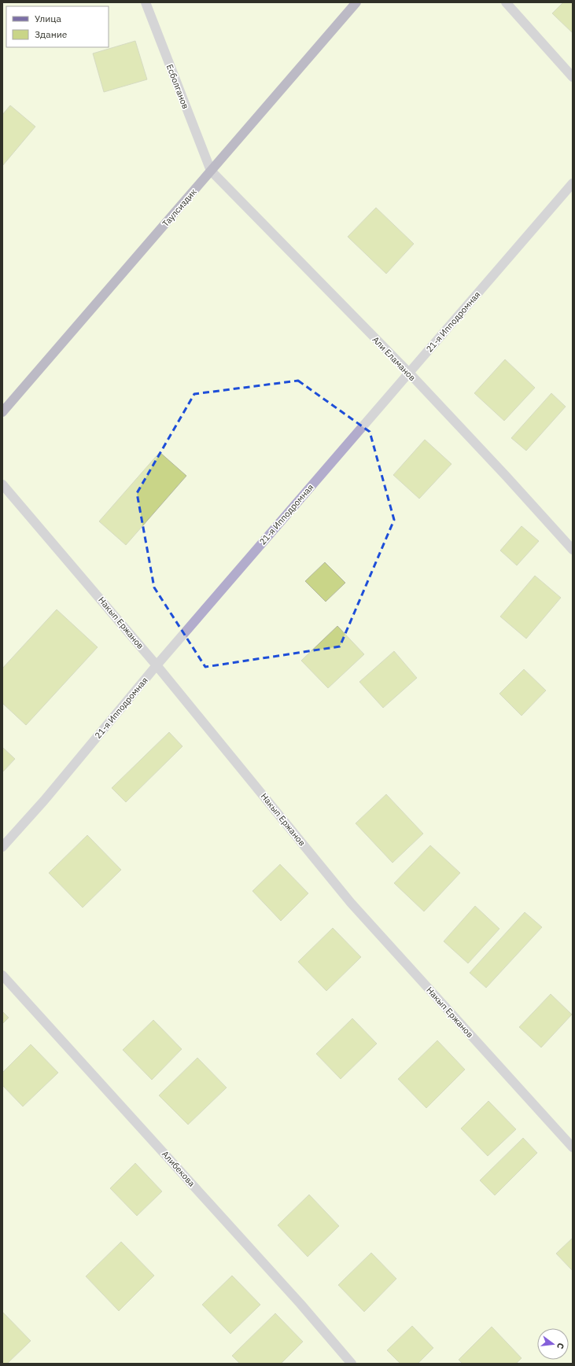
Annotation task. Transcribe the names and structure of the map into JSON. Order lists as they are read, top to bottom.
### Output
{
  "streets": {
    "main road": ["Таулсиздик"],
    "street": [
      "Есболганов",
      "21-я Ипподромная",
      "Али Еламанов",
      "Накып Ержанов",
      "Алибекова"
    ]
  },
  "crossings": [
    ["Есболганов", "Таулсиздик"],
    ["Есболганов", "Али Еламанов"],
    ["Таулсиздик", "Али Еламанов"],
    ["21-я Ипподромная", "Али Еламанов"],
    ["21-я Ипподромная", "Накып Ержанов"]
  ],
  "legend": ["Улица", "Здание"],
  "north": "right"
}
